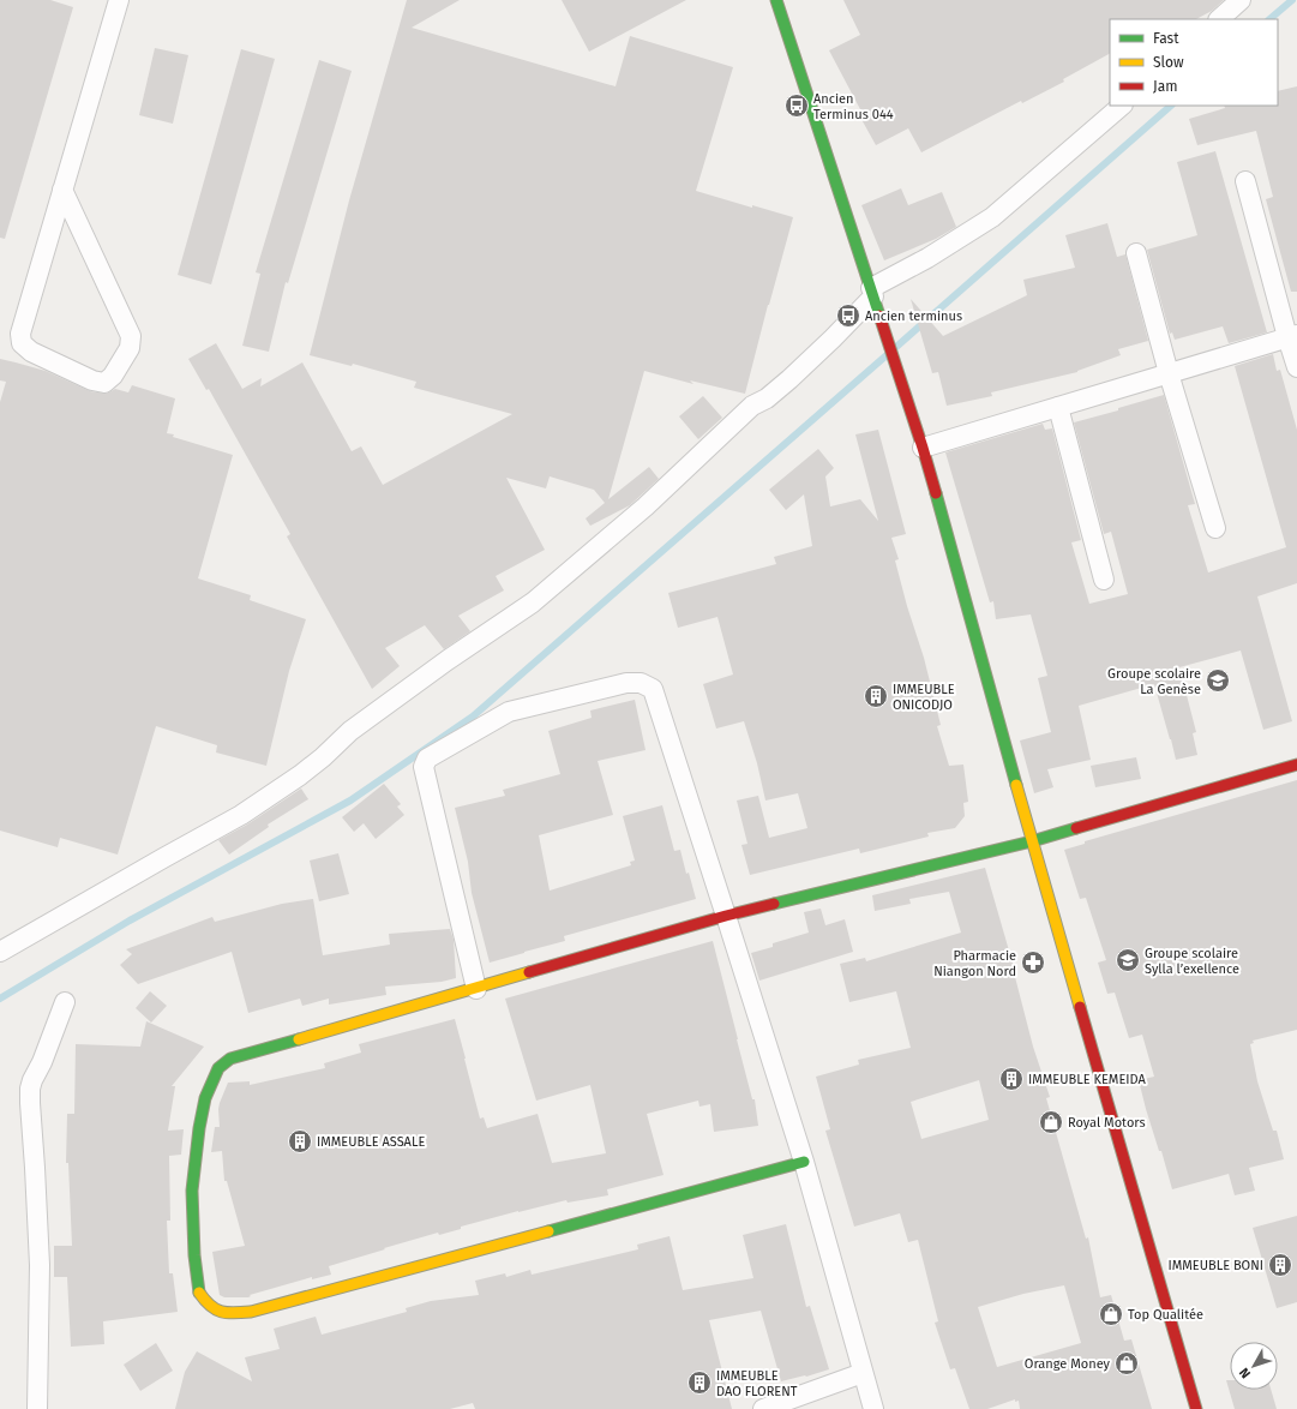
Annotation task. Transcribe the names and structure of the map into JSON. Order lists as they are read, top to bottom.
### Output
{
  "places": {
    "bus stop": ["Ancien Terminus 044", "Ancien terminus"],
    "school or university": ["Groupe scolaire La Genèse", "Groupe scolaire Sylla l’exellence"],
    "building": [
      "IMMEUBLE ONICODJO",
      "IMMEUBLE KEMEIDA",
      "IMMEUBLE ASSALE",
      "IMMEUBLE BONI",
      "IMMEUBLE DAO FLORENT"
    ],
    "pharmacy": ["Pharmacie Niangon Nord"],
    "shop": ["Royal Motors", "Top Qualitée", "Orange Money"]
  },
  "legend": ["Fast", "Slow", "Jam"],
  "north": "bottom left"
}
